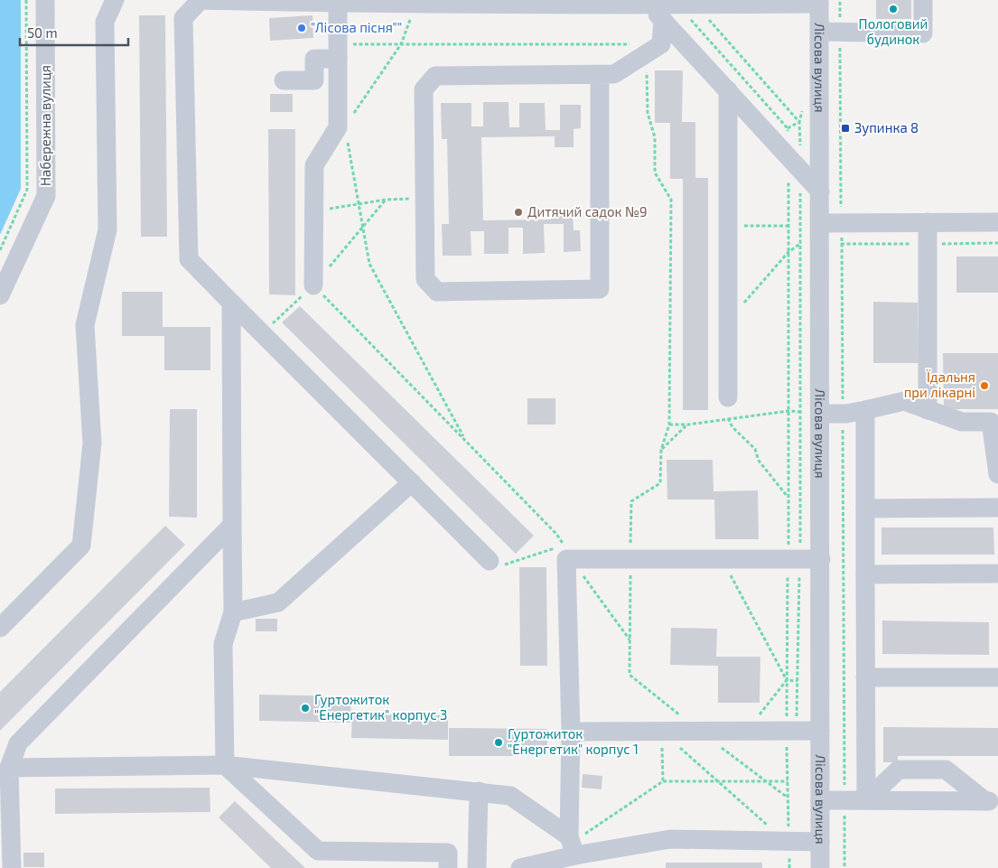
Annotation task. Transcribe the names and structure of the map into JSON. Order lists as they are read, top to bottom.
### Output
{
  "streets": {
    "street": ["Лісова вулиця", "Набережна вулиця"]
  },
  "places": {
    "other": [
      "Пологовий будинок",
      "\"Лісова пісня\"\"",
      "Дитячий садок №9",
      "Їдальня при лікарні",
      "Гуртожиток \"Енергетик\" корпус 3",
      "Гуртожиток \"Енергетик\" корпус 1"
    ],
    "transit": ["Зупинка 8"]
  },
  "scale_bar": "50 m"
}
